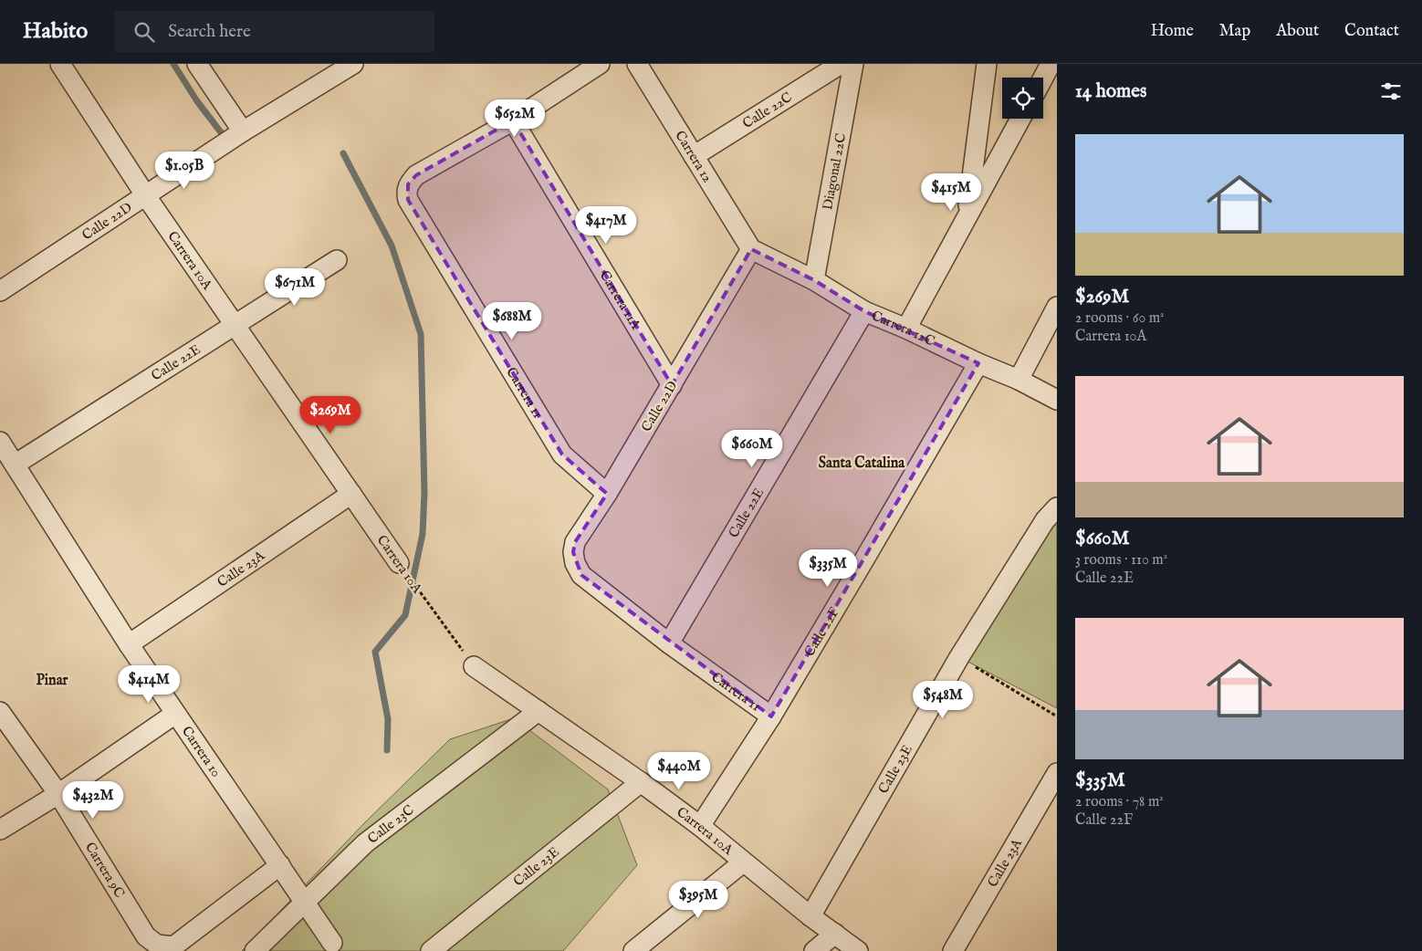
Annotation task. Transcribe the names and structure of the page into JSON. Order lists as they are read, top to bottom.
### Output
{
  "streets": {
    "street": [
      "Calle 22C",
      "Carrera 12",
      "Diagonal 22C",
      "Calle 22D",
      "Carrera 10A",
      "Carrera 11A",
      "Carrera 12C",
      "Calle 22E",
      "Carrera 11",
      "Calle 23A",
      "Calle 22F",
      "Carrera 10",
      "Calle 23E",
      "Calle 23C",
      "Carrera 9C"
    ]
  },
  "crossings": [
    ["Calle 22C", "Carrera 12"],
    ["Carrera 12", "Calle 22D"],
    ["Carrera 12", "Carrera 12C"],
    ["Diagonal 22C", "Carrera 12C"],
    ["Calle 22D", "Carrera 10A"],
    ["Calle 22D", "Carrera 11A"],
    ["Calle 22D", "Carrera 12C"],
    ["Calle 22D", "Carrera 11"],
    ["Carrera 10A", "Calle 22E"],
    ["Carrera 10A", "Calle 23A"],
    ["Carrera 10A", "Calle 22F"],
    ["Carrera 10A", "Calle 23E"],
    ["Carrera 10A", "Calle 23C"],
    ["Carrera 11A", "Carrera 11"],
    ["Carrera 12C", "Calle 22E"],
    ["Carrera 12C", "Calle 22F"],
    ["Calle 22E", "Carrera 11"],
    ["Calle 22E", "Carrera 10"],
    ["Carrera 11", "Calle 22F"],
    ["Calle 23A", "Carrera 10"],
    ["Carrera 10", "Calle 23C"],
    ["Carrera 10", "Carrera 9C"]
  ],
  "districts": ["Santa Catalina", "Pinar"],
  "page": {
    "header": "Habito",
    "search": "Search here",
    "nav": [
      "Home",
      "Map",
      "About",
      "Contact"
    ],
    "heading": "14 homes",
    "price": [
      "$652M",
      "$1.05B",
      "$415M",
      "$417M",
      "$671M",
      "$688M",
      "$269M",
      "$660M",
      "$335M",
      "$414M",
      "$548M",
      "$440M",
      "$432M",
      "$395M"
    ],
    "list": [
      {
        "name": "$269M",
        "note": "2 rooms · 60 m² · Carrera 10A"
      },
      {
        "name": "$660M",
        "note": "3 rooms · 110 m² · Calle 22E"
      },
      {
        "name": "$335M",
        "note": "2 rooms · 78 m² · Calle 22F"
      }
    ]
  }
}
